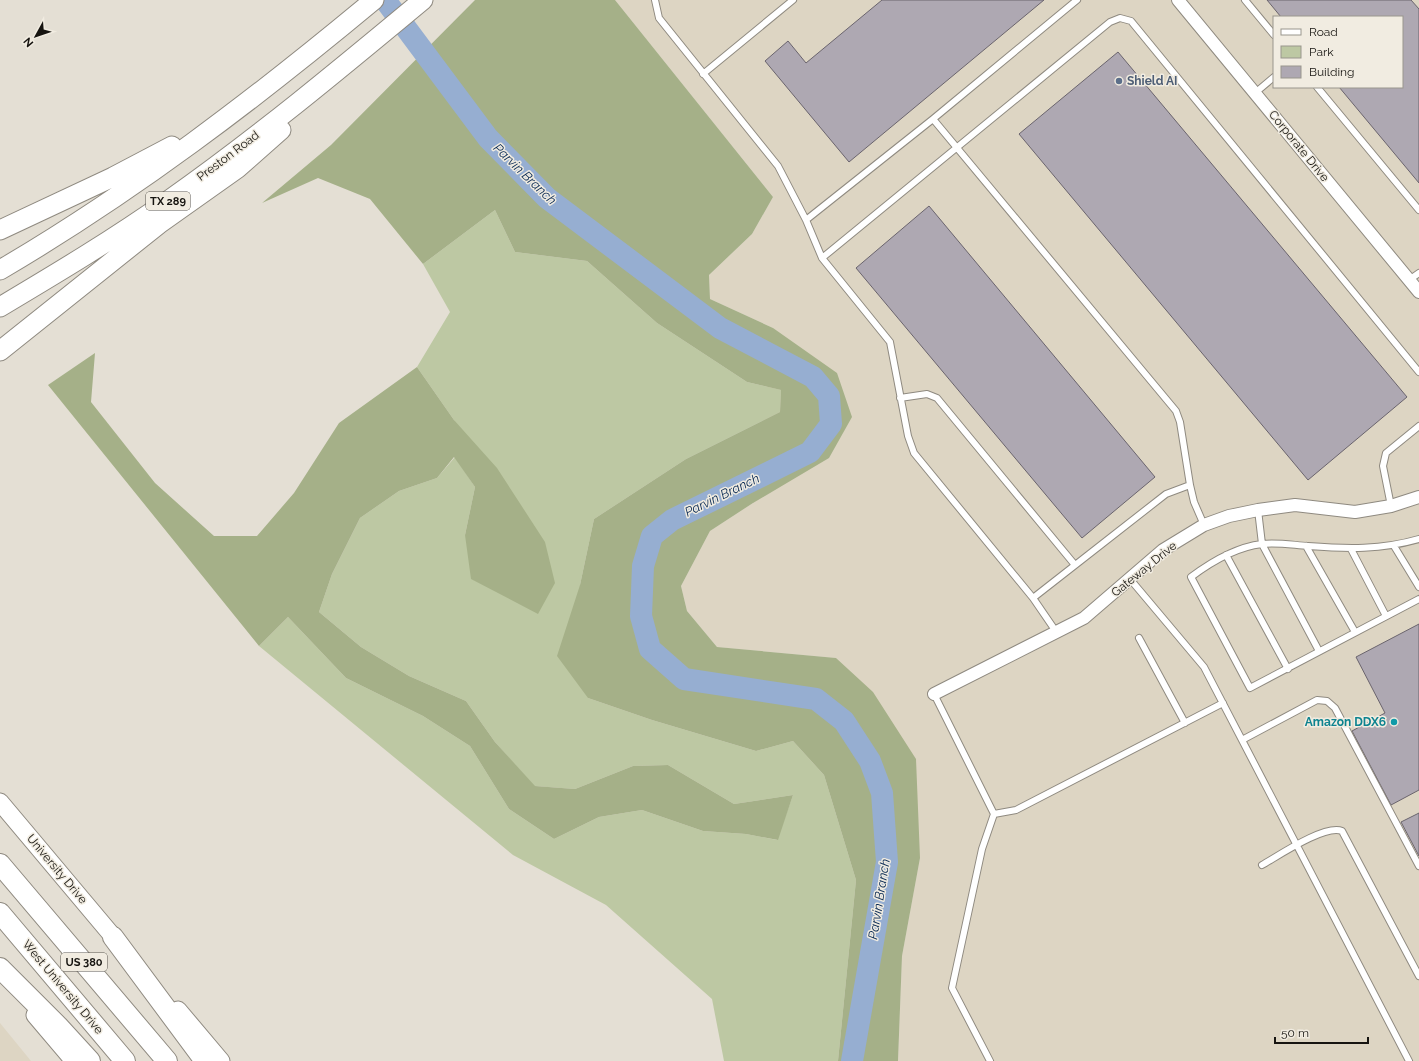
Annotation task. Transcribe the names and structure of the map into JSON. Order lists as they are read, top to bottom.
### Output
{
  "streets": {
    "highway": ["US 380", "West University Drive"],
    "main road": ["Preston Road", "TX 289", "University Drive"],
    "street": ["Corporate Drive", "Gateway Drive"]
  },
  "water": ["Parvin Branch"],
  "places": ["Shield AI", "Amazon DDX6"],
  "legend": ["Road", "Park", "Building"],
  "scale_bar": "50 m",
  "north": "bottom left"
}
